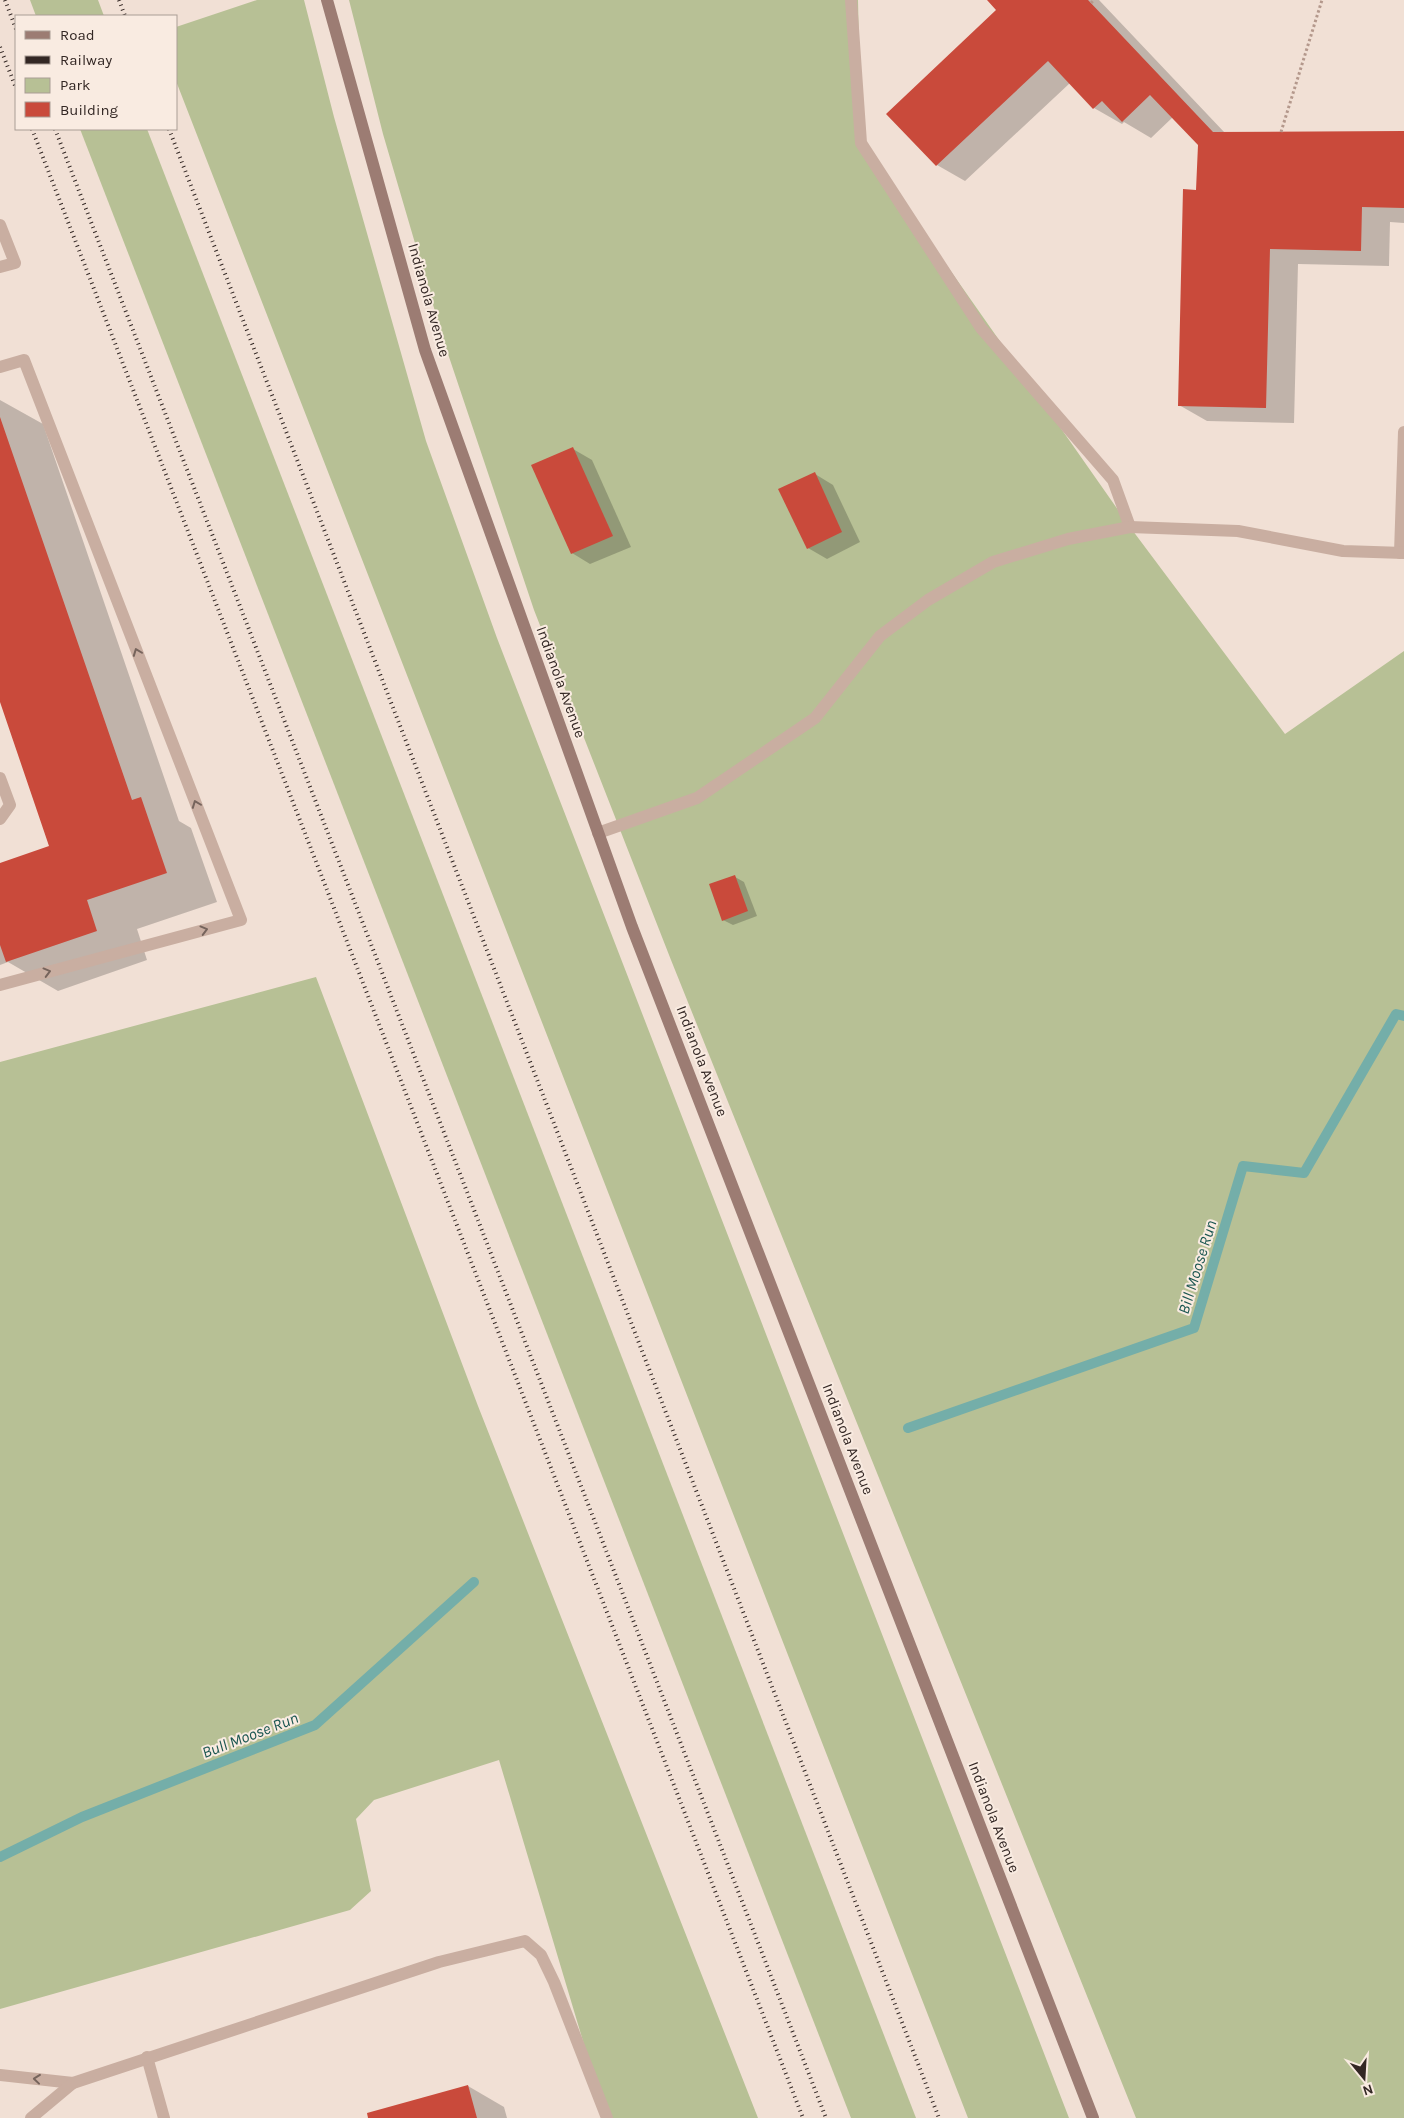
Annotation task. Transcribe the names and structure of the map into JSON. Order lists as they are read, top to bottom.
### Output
{
  "streets": {
    "main road": ["Indianola Avenue"]
  },
  "water": ["Bill Moose Run", "Bull Moose Run"],
  "legend": [
    "Road",
    "Railway",
    "Park",
    "Building"
  ],
  "north": "bottom"
}
